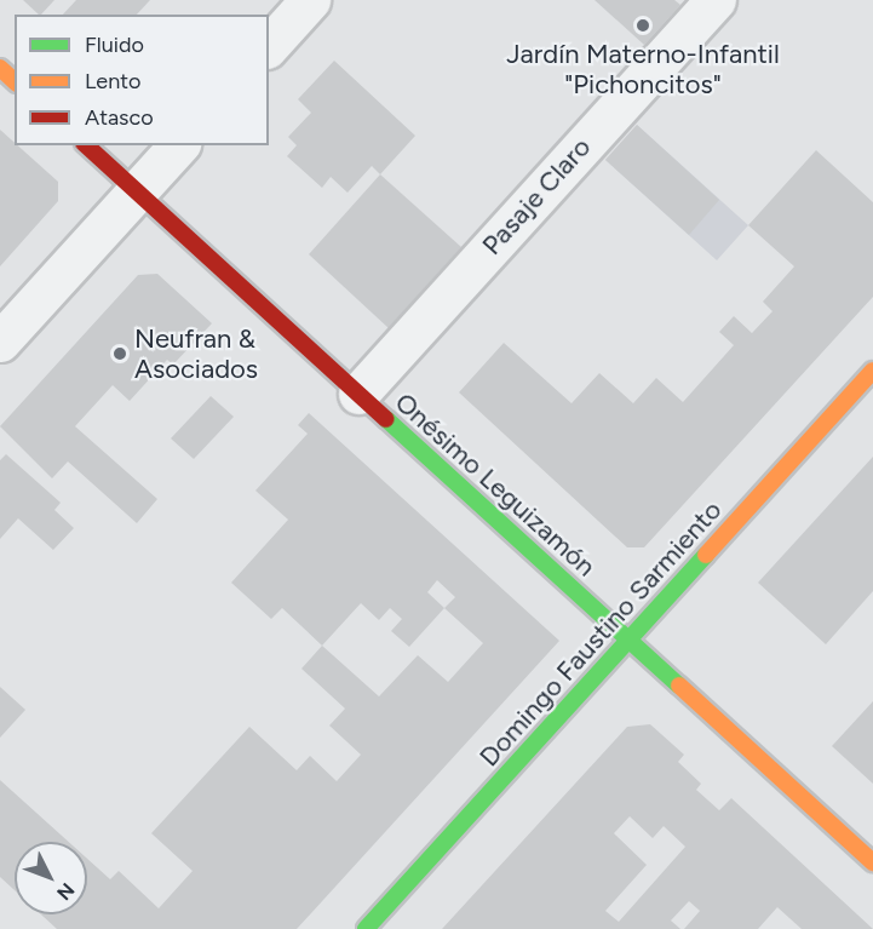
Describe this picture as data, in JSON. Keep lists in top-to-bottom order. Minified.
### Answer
{"streets":{"street":["Pasaje Claro","Onésimo Leguizamón","Domingo Faustino Sarmiento"]},"crossings":[["Pasaje Claro","Onésimo Leguizamón"],["Onésimo Leguizamón","Domingo Faustino Sarmiento"]],"places":["Jardín Materno-Infantil \"Pichoncitos\"","Neufran & Asociados"],"legend":["Fluido","Lento","Atasco"],"north":"bottom right"}
